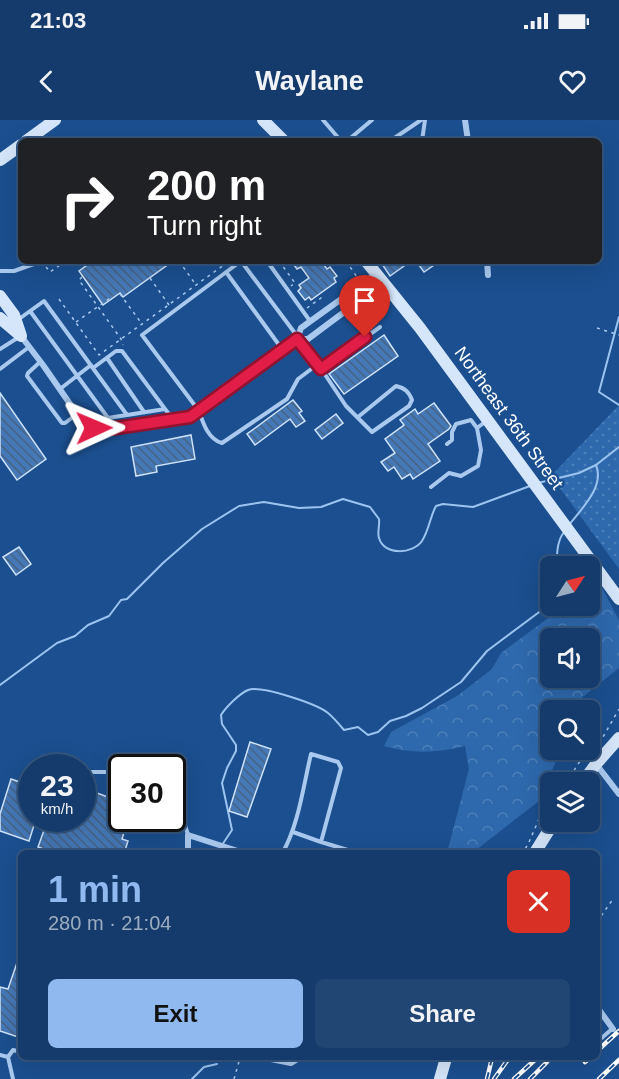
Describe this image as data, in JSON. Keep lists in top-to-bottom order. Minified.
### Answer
{"streets":{"main road":["Northeast 36th Street"]},"north":"top right","page":{"status":"21:03","header":"Waylane","turn":["200 m","Turn right"],"speed":"23 km/h","limit":"30","heading":["1 min","280 m · 21:04"],"buttons":["Exit","Share"]}}
